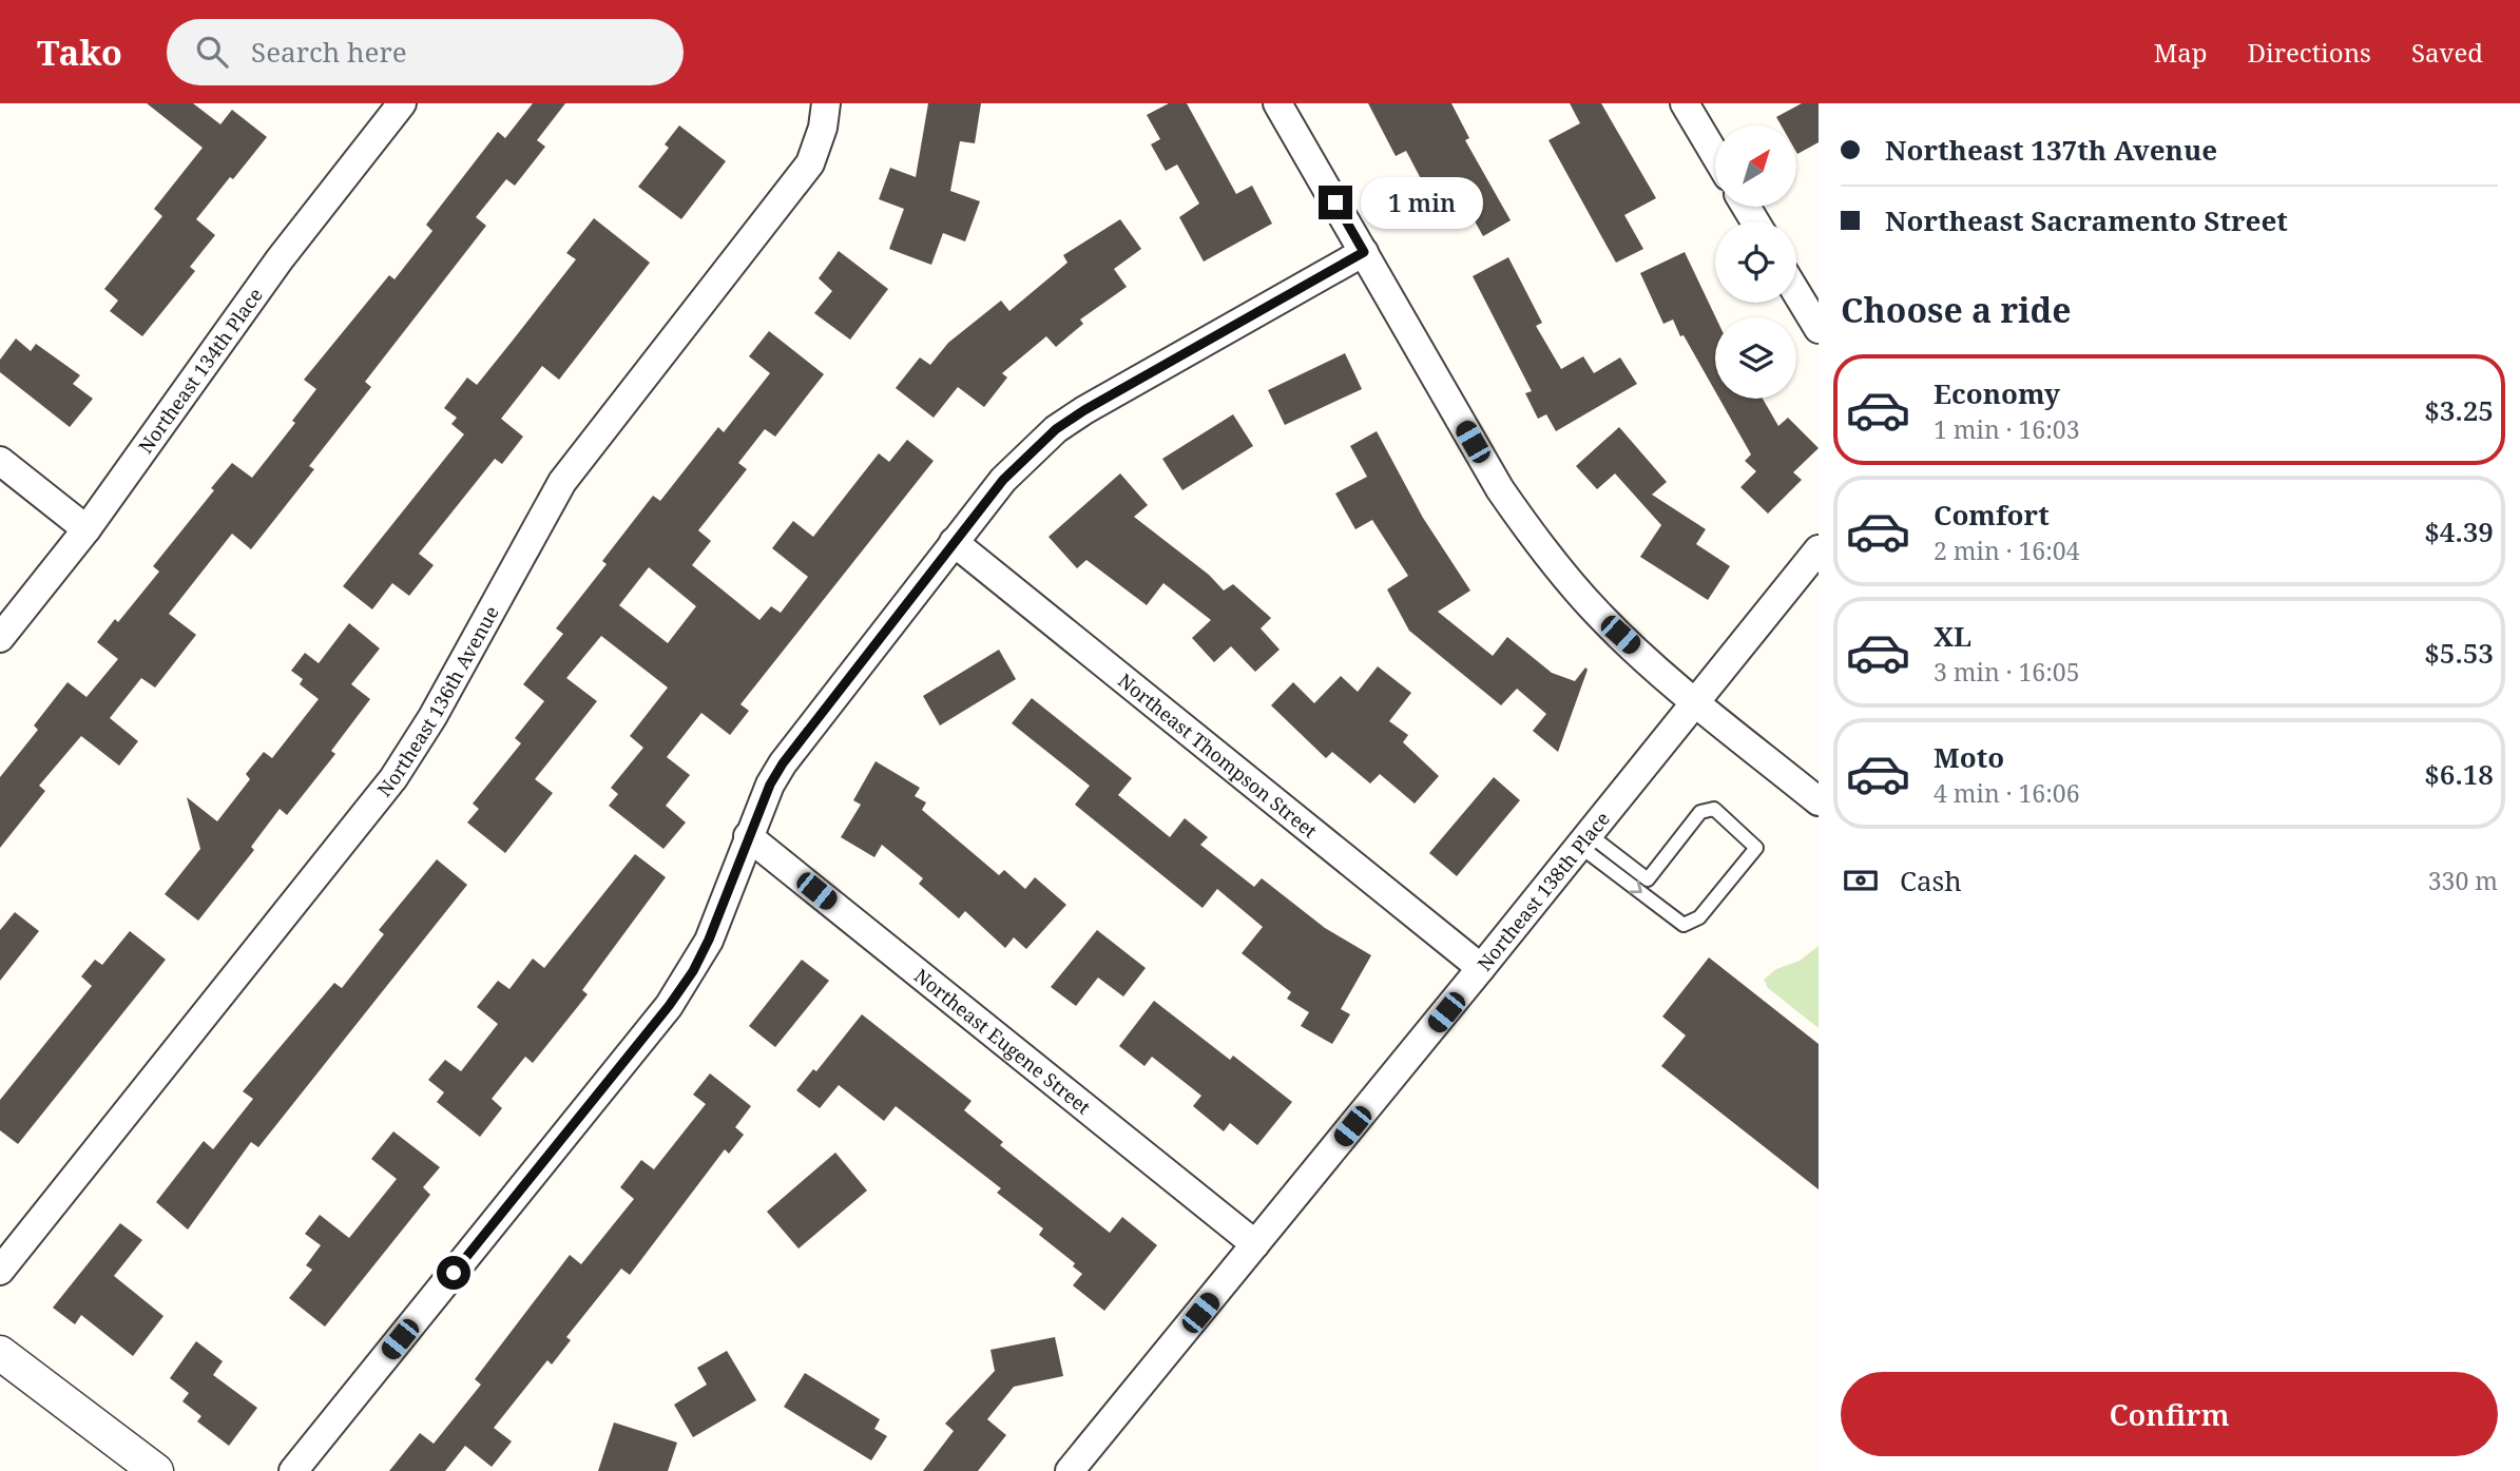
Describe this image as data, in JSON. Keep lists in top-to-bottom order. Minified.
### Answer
{"streets":{"street":["Northeast 134th Place","Northeast 136th Avenue","Northeast Thompson Street","Northeast 138th Place","Northeast Eugene Street"]},"crossings":[["Northeast Thompson Street","Northeast 138th Place"],["Northeast 138th Place","Northeast Eugene Street"]],"north":"top right","page":{"header":"Tako","search":"Search here","nav":["Map","Directions","Saved"],"banner":["Northeast 137th Avenue","Northeast Sacramento Street"],"bubble":"1 min","heading":"Choose a ride","list":[{"name":"Economy","note":"1 min · 16:03","value":"$3.25"},{"name":"Comfort","note":"2 min · 16:04","value":"$4.39"},{"name":"XL","note":"3 min · 16:05","value":"$5.53"},{"name":"Moto","note":"4 min · 16:06","value":"$6.18"}],"pay":["Cash","330 m"],"buttons":"Confirm"}}
